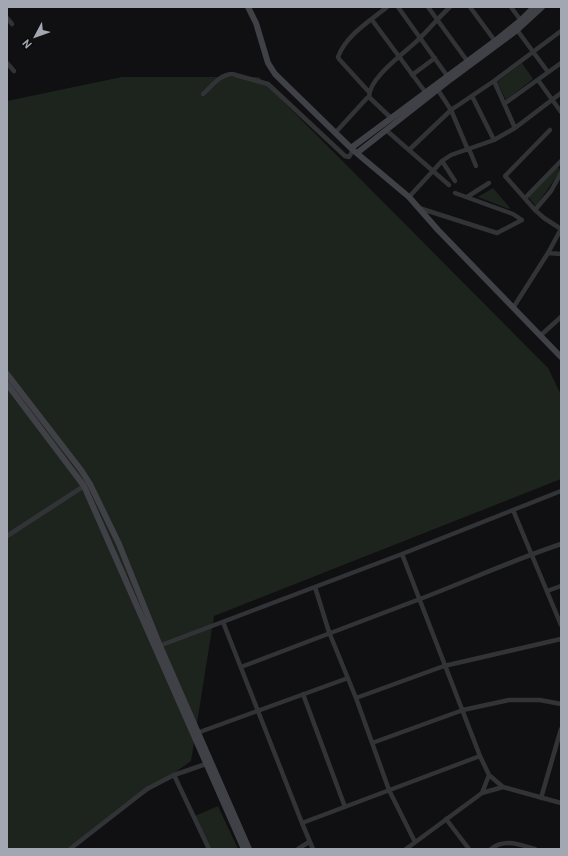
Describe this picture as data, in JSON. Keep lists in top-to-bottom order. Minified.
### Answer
{"north":"bottom left"}
